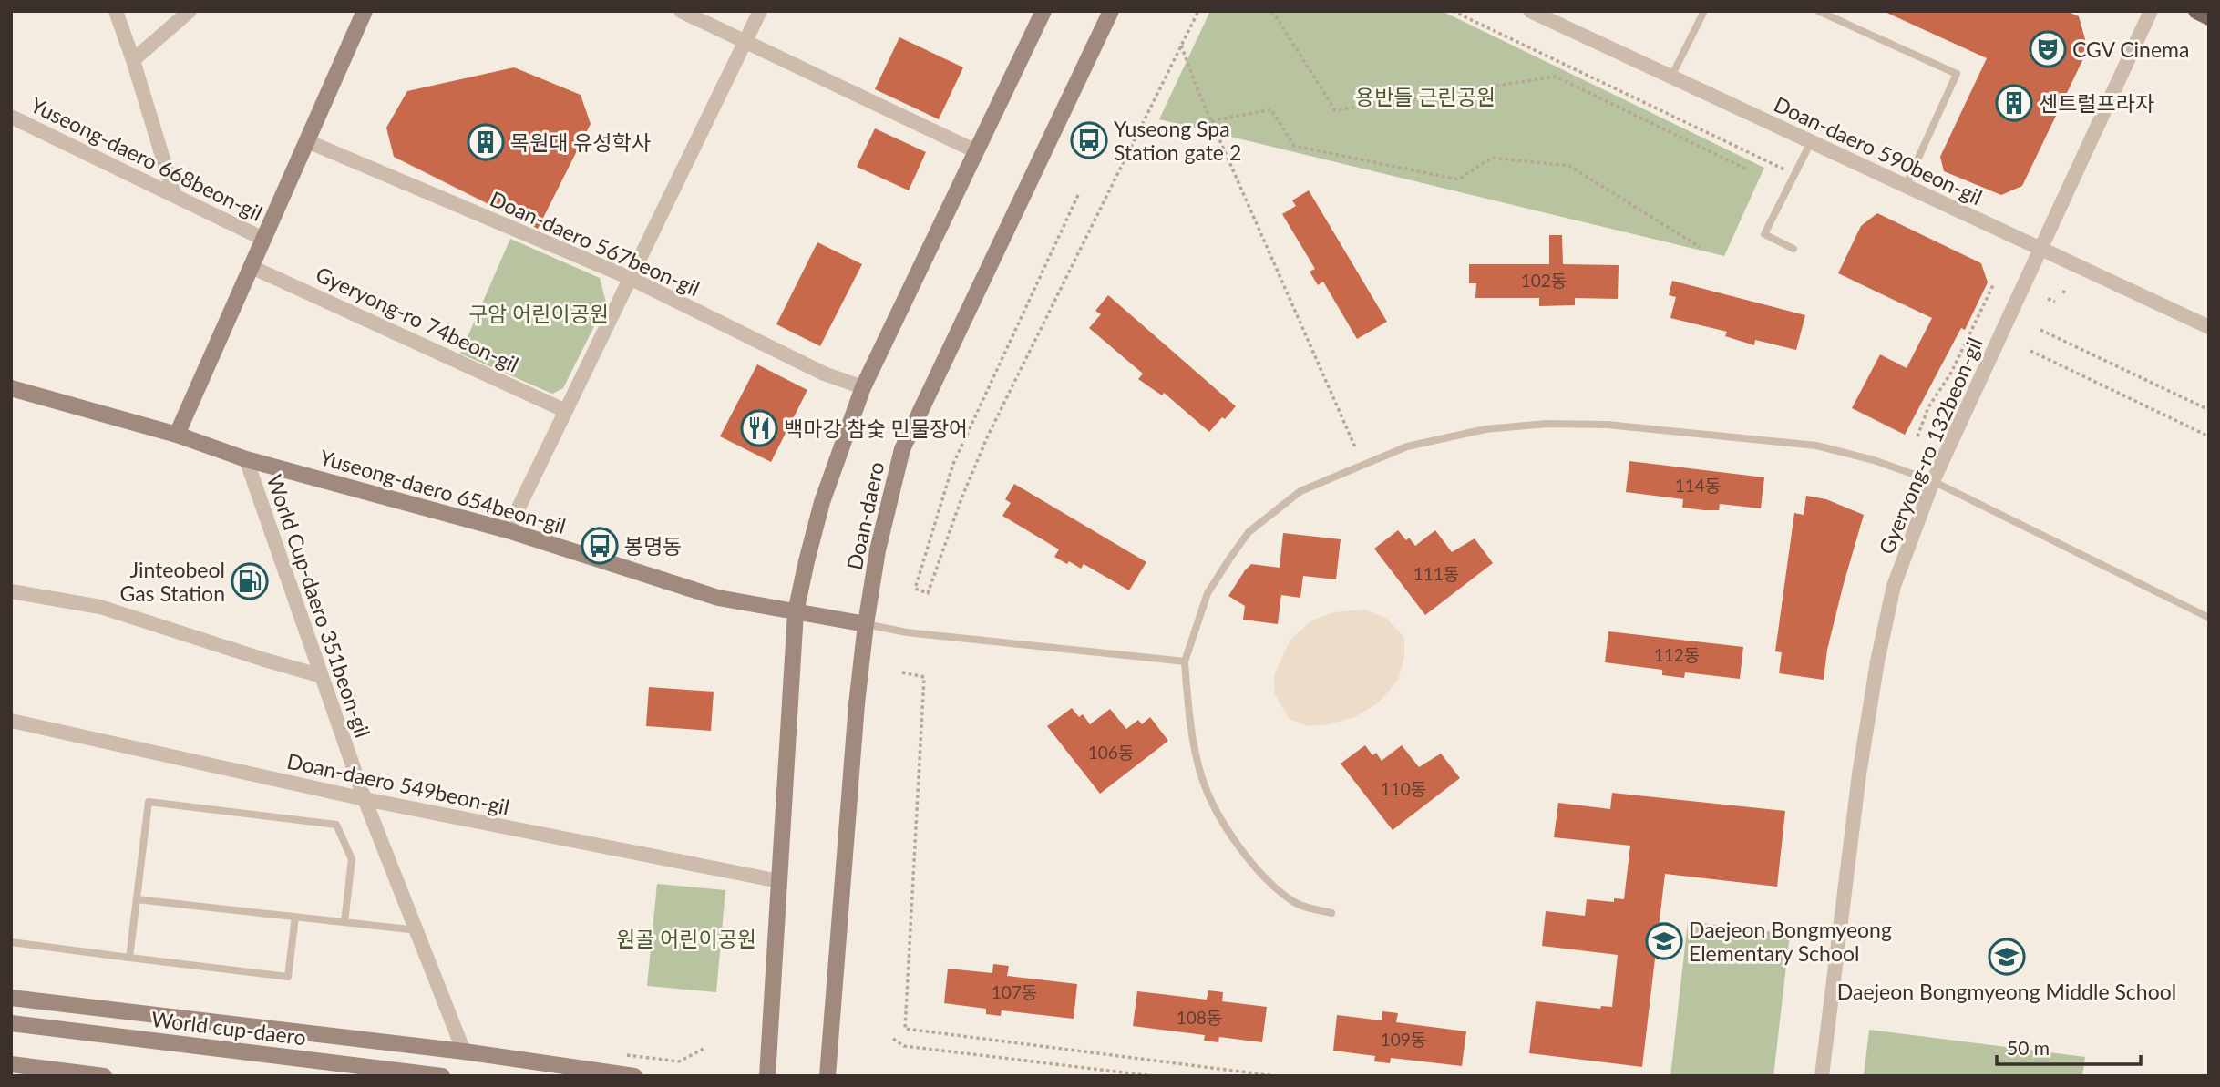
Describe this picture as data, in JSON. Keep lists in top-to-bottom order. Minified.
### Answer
{"streets":{"street":["Doan-daero 590beon-gil","Yuseong-daero 668beon-gil","Doan-daero 567beon-gil","Gyeryong-ro 74beon-gil","Gyeryong-ro 132beon-gil","Yuseong-daero 654beon-gil","Doan-daero","World Cup-daero 351beon-gil","Doan-daero 549beon-gil","World cup-daero"]},"crossings":[["Doan-daero 590beon-gil","Gyeryong-ro 132beon-gil"],["Doan-daero 567beon-gil","Doan-daero"],["Yuseong-daero 654beon-gil","Doan-daero"],["Yuseong-daero 654beon-gil","World Cup-daero 351beon-gil"],["Doan-daero","Doan-daero 549beon-gil"],["World Cup-daero 351beon-gil","Doan-daero 549beon-gil"]],"parks":["용반들 근린공원","구암 어린이공원","원골 어린이공원"],"places":{"theatre":["CGV Cinema"],"building":["센트럴프라자","목원대 유성학사"],"bus stop":["Yuseong Spa Station gate 2","봉명동"],"restaurant":["백마강 참숯 민물장어"],"fuel station":["Jinteobeol Gas Station"],"school or university":["Daejeon Bongmyeong Elementary School","Daejeon Bongmyeong Middle School"]},"house_numbers":["102동","114동","111동","112동","106동","110동","107동","108동","109동"],"scale_bar":"50 m"}
